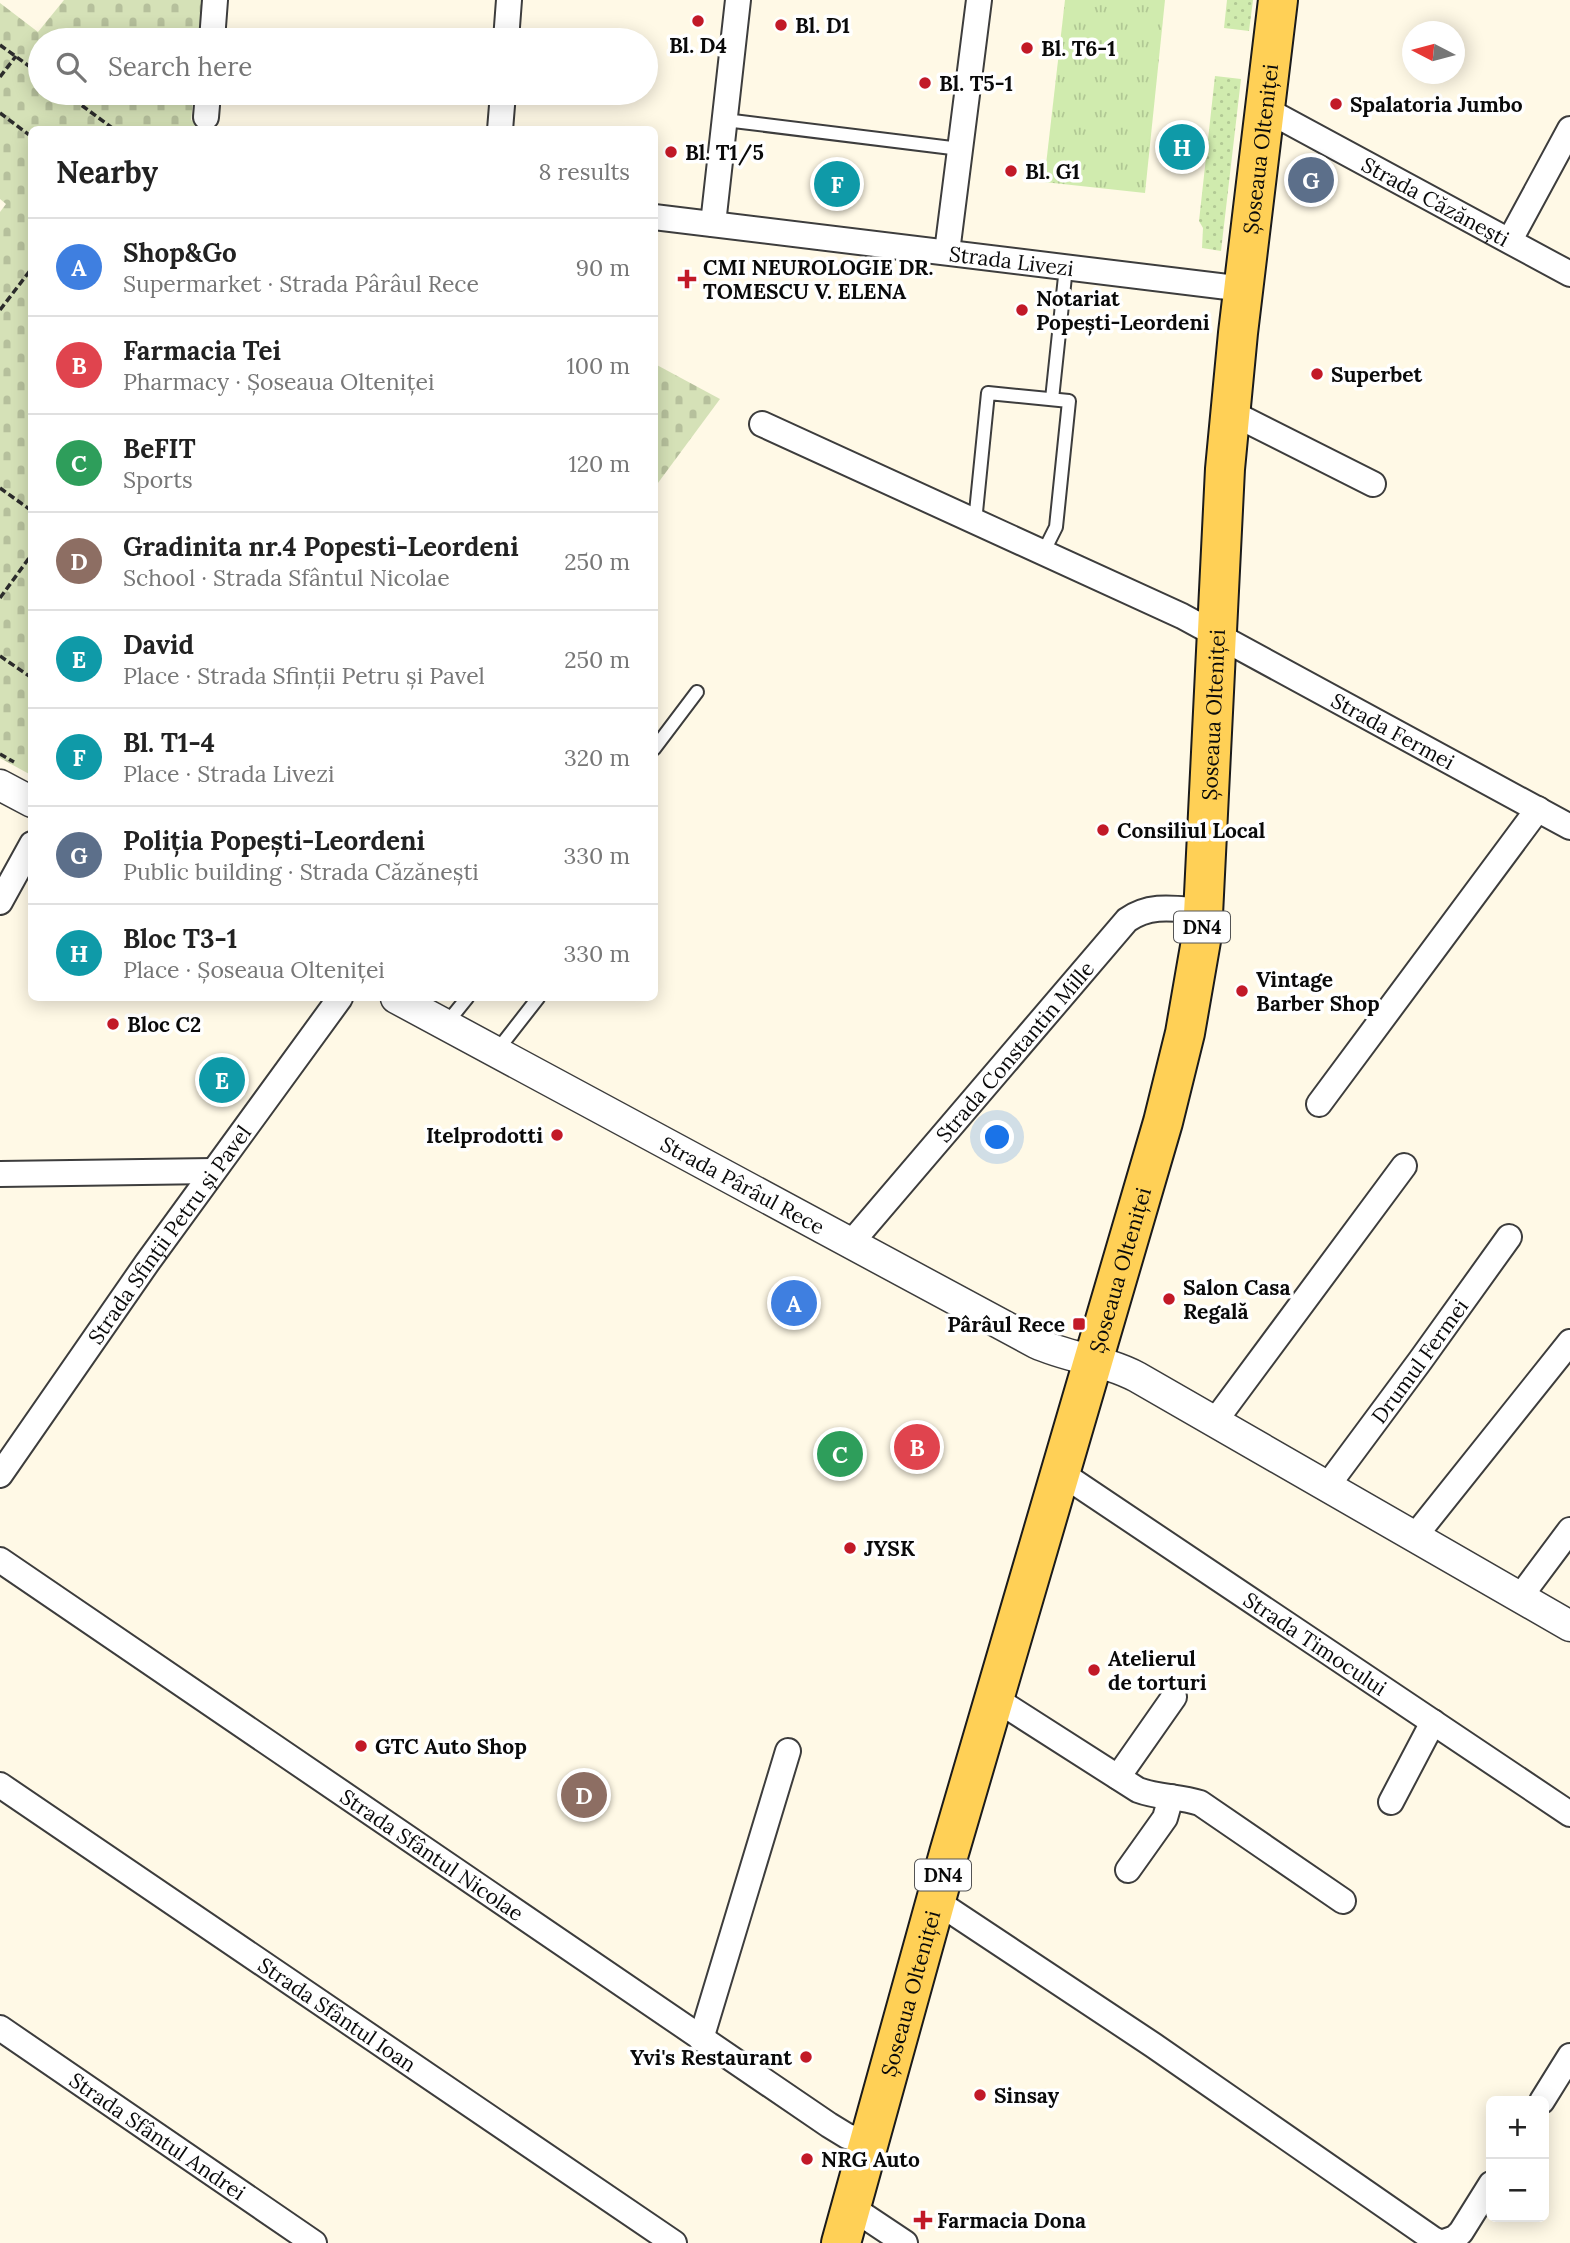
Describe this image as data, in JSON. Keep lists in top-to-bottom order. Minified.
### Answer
{"streets":{"main road":["Șoseaua Olteniței","DN4"],"street":["Strada Căzănești","Strada Livezi","Strada Fermei","Strada Constantin Mille","Strada Pârâul Rece","Strada Sfinții Petru și Pavel","Drumul Fermei","Strada Timocului","Strada Sfântul Nicolae","Strada Sfântul Ioan","Strada Sfântul Andrei"]},"crossings":[["Șoseaua Olteniței","Strada Căzănești"],["Șoseaua Olteniței","Strada Livezi"],["Șoseaua Olteniței","Strada Fermei"],["Șoseaua Olteniței","Strada Constantin Mille"],["Șoseaua Olteniței","Strada Pârâul Rece"],["Șoseaua Olteniței","Strada Timocului"],["Șoseaua Olteniței","Strada Sfântul Nicolae"],["Strada Constantin Mille","Strada Pârâul Rece"]],"places":{"other":["Bl. D4","Bl. D1","Bl. T6-1","Bl. T5-1","Spalatoria Jumbo","Bl. T1/5","Bl. G1","Notariat Popești-Leordeni","Superbet","Consiliul Local","Vintage Barber Shop","Bloc C2","Itelprodotti","Salon Casa Regală","JYSK","Atelierul de torturi","GTC Auto Shop","Yvi's Restaurant","Sinsay","NRG Auto"],"health":["CMI NEUROLOGIE DR. TOMESCU V. ELENA","Farmacia Dona"],"transit":["Pârâul Rece"]},"north":"left","page":{"search":"Search here","pins":["H","G","F","E","A","B","C","D"],"heading":["Nearby","8 results"],"list":[{"mark":"A","name":"Shop&Go","note":"Supermarket · Strada Pârâul Rece","value":"90 m"},{"mark":"B","name":"Farmacia Tei","note":"Pharmacy · Șoseaua Olteniței","value":"100 m"},{"mark":"C","name":"BeFIT","note":"Sports","value":"120 m"},{"mark":"D","name":"Gradinita nr.4 Popesti-Leordeni","note":"School · Strada Sfântul Nicolae","value":"250 m"},{"mark":"E","name":"David","note":"Place · Strada Sfinții Petru și Pavel","value":"250 m"},{"mark":"F","name":"Bl. T1-4","note":"Place · Strada Livezi","value":"320 m"},{"mark":"G","name":"Poliția Popești-Leordeni","note":"Public building · Strada Căzănești","value":"330 m"},{"mark":"H","name":"Bloc T3-1","note":"Place · Șoseaua Olteniței","value":"330 m"}],"map_buttons":["+","−"]}}
